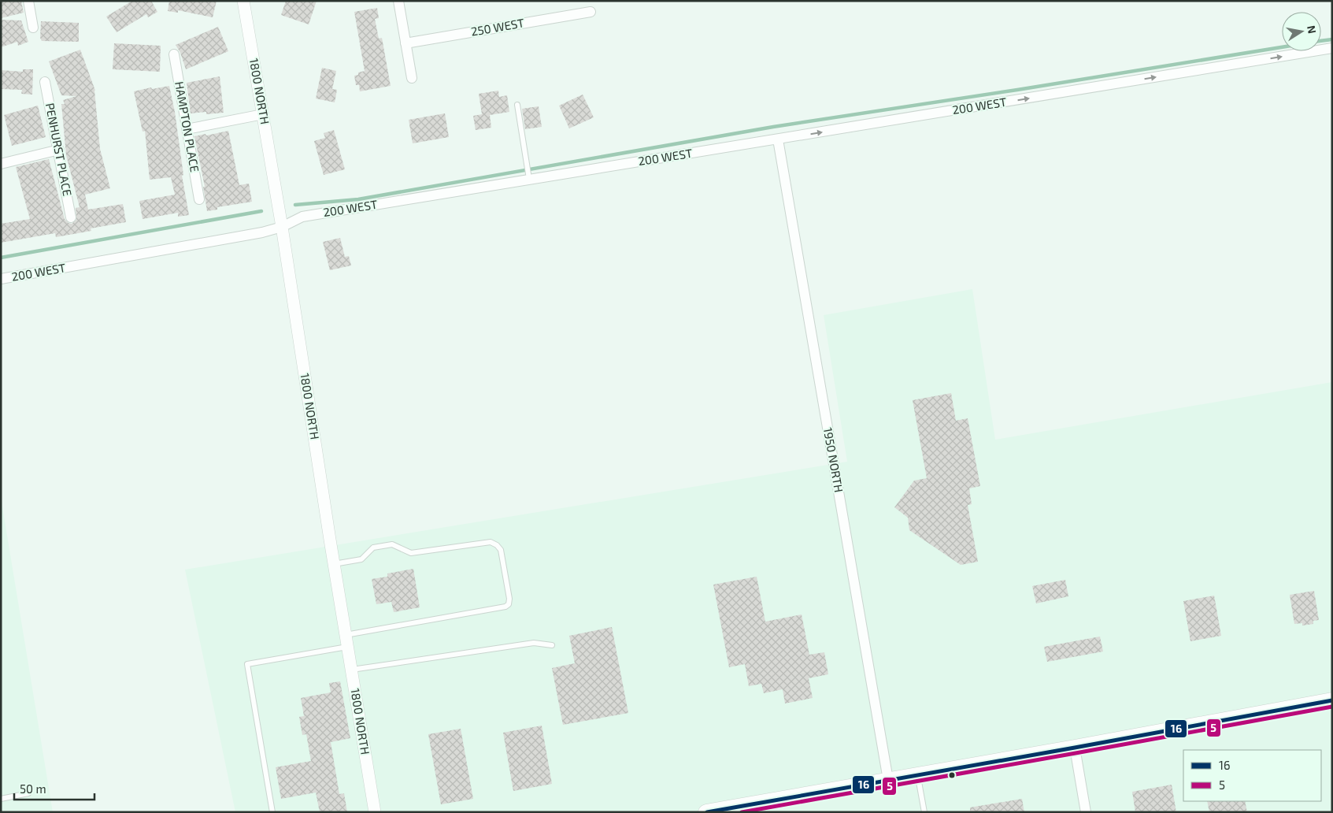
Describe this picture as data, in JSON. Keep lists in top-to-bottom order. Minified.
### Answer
{"streets":{"street":["250 WEST","1800 NORTH","200 WEST","HAMPTON PLACE","PENHURST PLACE","1950 NORTH"]},"crossings":[["1800 NORTH","200 WEST"],["200 WEST","1950 NORTH"]],"one_way":["200 WEST"],"lines":["transit line 16","transit line 5"],"legend":["16","5"],"scale_bar":"50 m","north":"right"}
